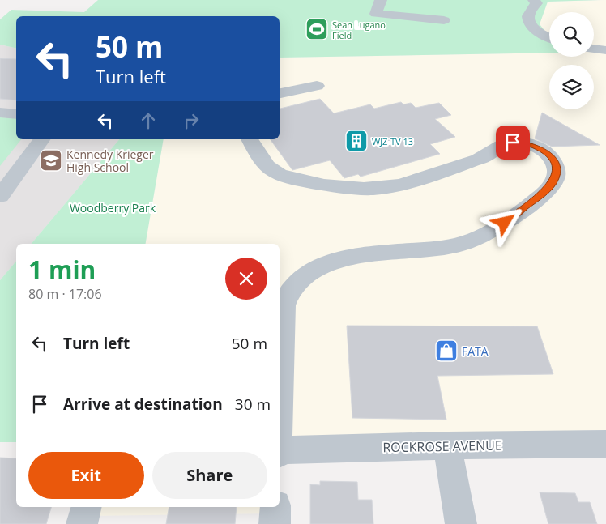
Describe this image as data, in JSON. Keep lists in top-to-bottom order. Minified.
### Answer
{"streets":{"street":["ROCKROSE AVENUE"]},"parks":["Woodberry Park"],"places":{"sports":["Sean Lugano Field"],"building":["WJZ-TV 13"],"school or university":["Kennedy Krieger High School"],"shop":["FATA"]},"page":{"turn":["50 m","Turn left"],"heading":["1 min","80 m · 17:06"],"list":[{"name":"Turn left","value":"50 m"},{"name":"Arrive at destination","value":"30 m"}],"buttons":["Exit","Share"]}}
